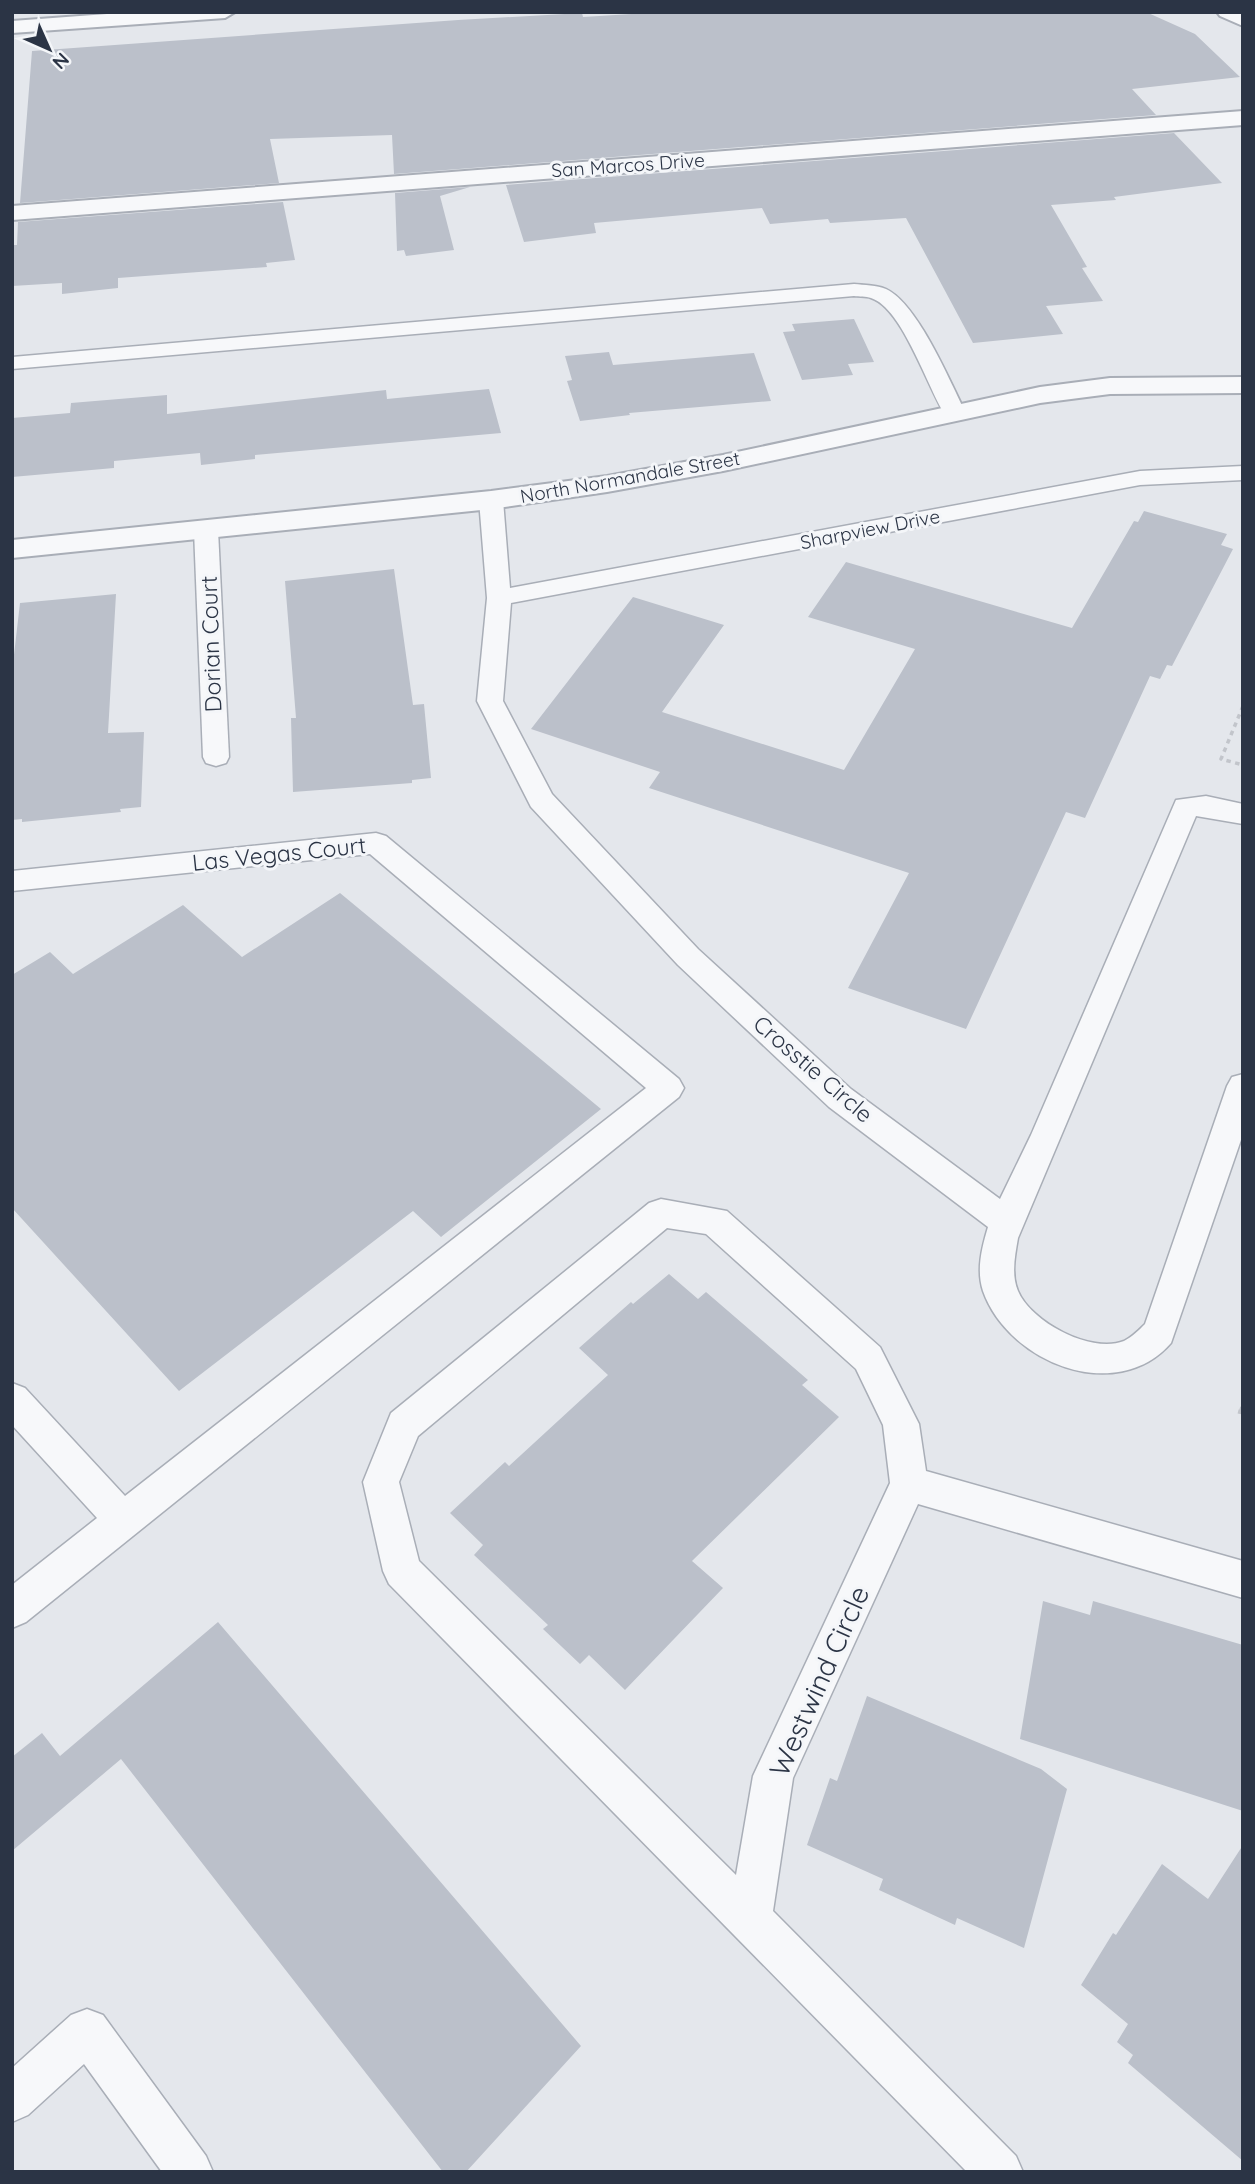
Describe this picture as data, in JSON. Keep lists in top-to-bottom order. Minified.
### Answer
{"streets":{"street":["San Marcos Drive","North Normandale Street"],"lane":["Sharpview Drive","Dorian Court","Las Vegas Court","Crosstie Circle","Westwind Circle"]},"crossings":[["North Normandale Street","Dorian Court"],["North Normandale Street","Crosstie Circle"],["Sharpview Drive","Crosstie Circle"]],"north":"bottom right"}
